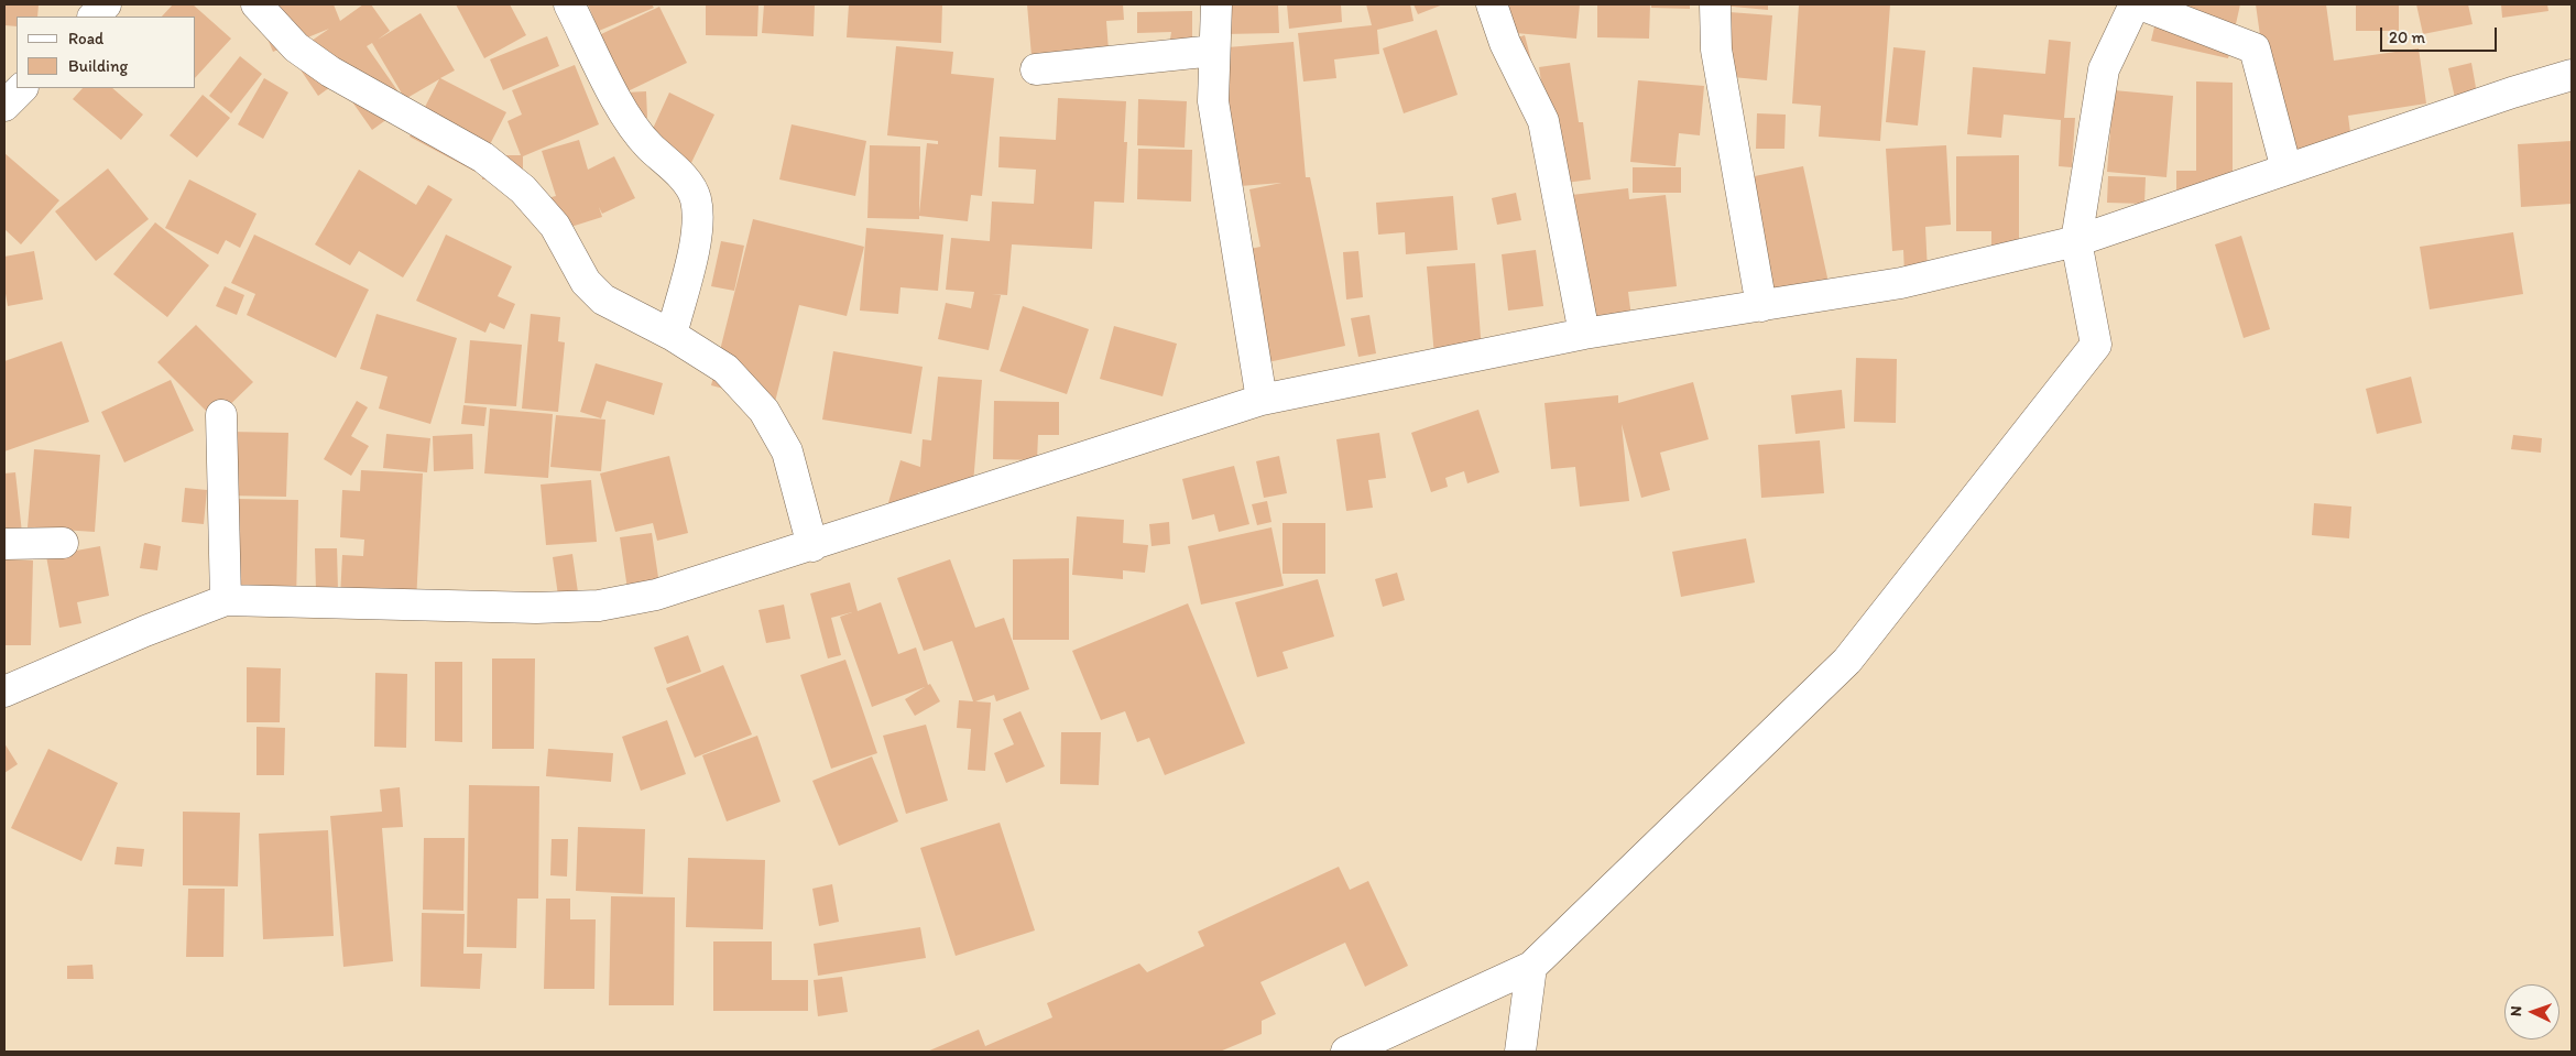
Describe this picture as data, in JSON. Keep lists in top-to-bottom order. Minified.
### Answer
{"legend":["Road","Building"],"scale_bar":"20 m","north":"left"}
